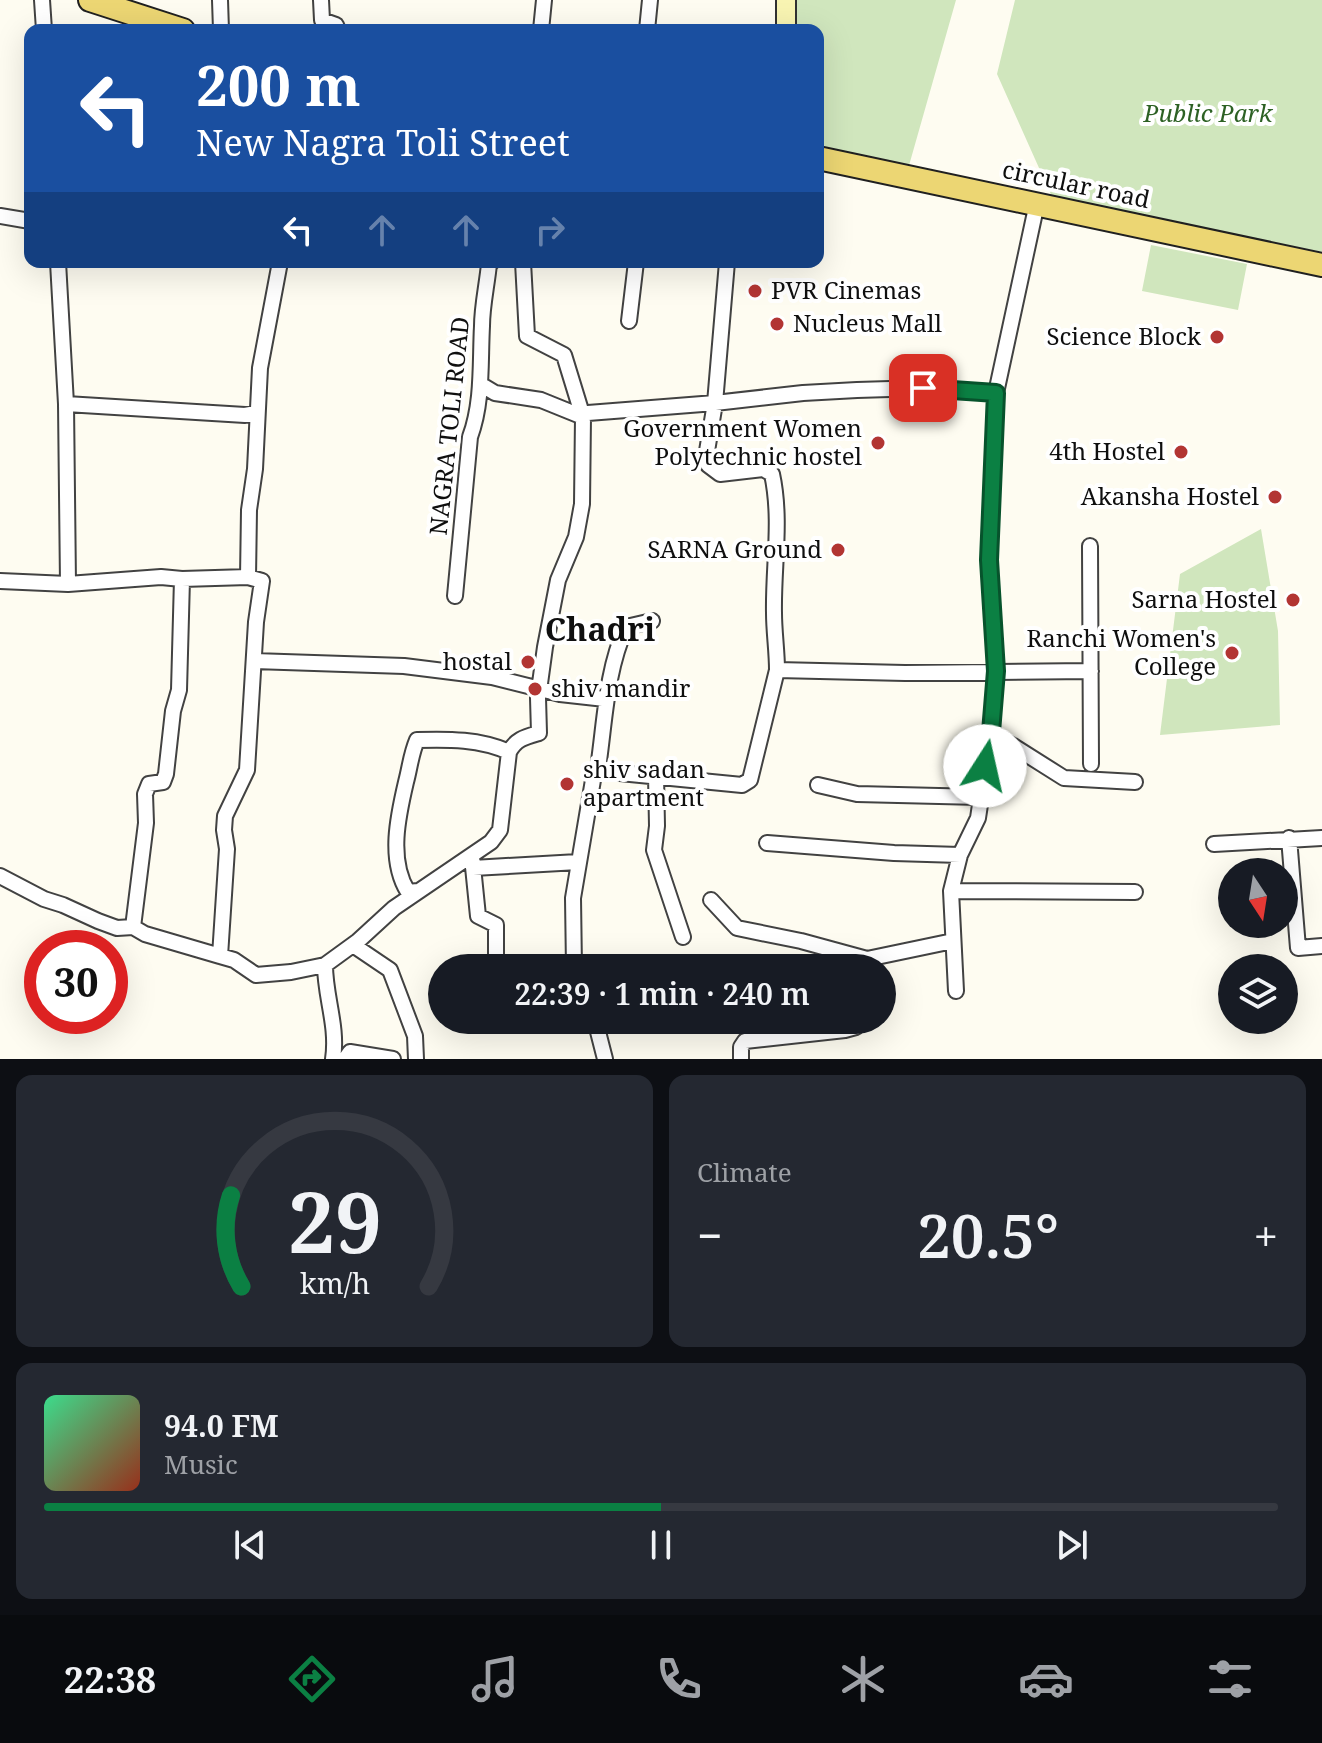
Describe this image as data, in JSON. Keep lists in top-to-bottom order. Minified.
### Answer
{"streets":{"main road":["circular road"],"street":["NAGRA TOLI ROAD"]},"districts":["Chadri"],"parks":["Public Park"],"places":["PVR Cinemas","Nucleus Mall","Science Block","Government Women Polytechnic hostel","4th Hostel","Akansha Hostel","SARNA Ground","Sarna Hostel","Ranchi Women's College","hostal","shiv mandir","shiv sadan apartment"],"north":"bottom","page":{"turn":["200 m","New Nagra Toli Street"],"limit":"30","trip":"22:39 · 1 min · 240 m","tile":"Climate","heat":["−","20.5°","+"],"song":["94.0 FM","Music"],"tabs":"22:38","gauge":["29","km/h"]}}
